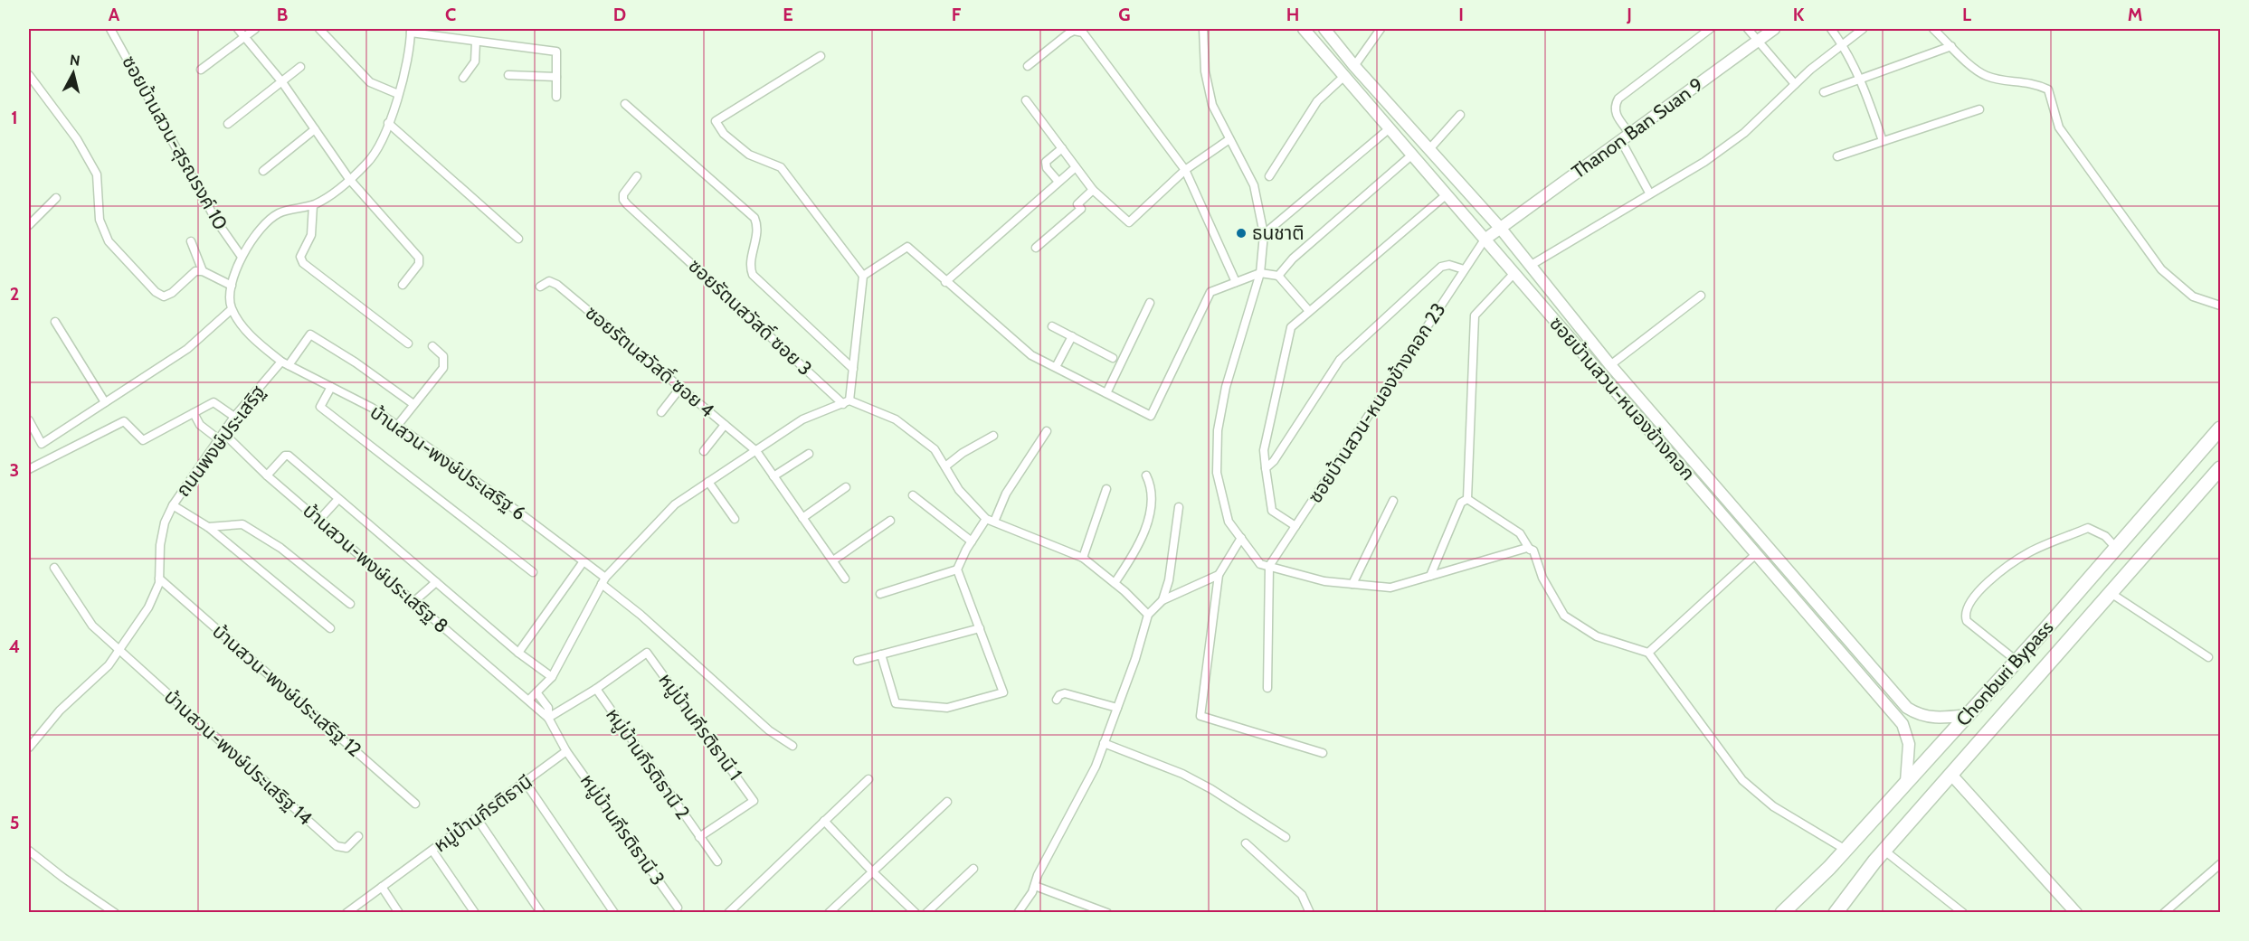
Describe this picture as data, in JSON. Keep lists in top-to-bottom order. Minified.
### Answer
{"streets":{"highway":["Chonburi Bypass"],"main road":["Thanon Ban Suan 9","ซอยบ้านสวน-หนองข้างคอก"],"street":["ซอยบ้านสวน-สุรณรงค์ 10","ซอยรัตนสวัสดิ์ ซอย 3","ซอยรัตนสวัสดิ์ ซอย 4","ซอยบ้านสวน-หนองข้างคอก 23","ถนนพงษ์ประเสริฐ","บ้านสวน-พงษ์ประเสริฐ 6","บ้านสวน-พงษ์ประเสริฐ 8","บ้านสวน-พงษ์ประเสริฐ 12","หมู่บ้านกีรติธานี 1","บ้านสวน-พงษ์ประเสริฐ 14","หมู่บ้านกีรติธานี 2","หมู่บ้านกีรติธานี","หมู่บ้านกีรติธานี 3"]},"crossings":[["Thanon Ban Suan 9","ซอยบ้านสวน-หนองข้างคอก"],["Thanon Ban Suan 9","ซอยบ้านสวน-หนองข้างคอก 23"],["ซอยบ้านสวน-หนองข้างคอก","ซอยบ้านสวน-หนองข้างคอก 23"],["ซอยบ้านสวน-หนองข้างคอก","Chonburi Bypass"],["ถนนพงษ์ประเสริฐ","บ้านสวน-พงษ์ประเสริฐ 6"],["ถนนพงษ์ประเสริฐ","บ้านสวน-พงษ์ประเสริฐ 8"],["ถนนพงษ์ประเสริฐ","บ้านสวน-พงษ์ประเสริฐ 12"],["ถนนพงษ์ประเสริฐ","บ้านสวน-พงษ์ประเสริฐ 14"],["หมู่บ้านกีรติธานี 1","หมู่บ้านกีรติธานี 2"],["หมู่บ้านกีรติธานี","หมู่บ้านกีรติธานี 3"]],"places":["ธนชาติ"],"north":"top","grid":{"columns":["A","B","C","D","E","F","G","H","I","J","K","L","M"],"rows":["1","2","3","4","5"]}}
